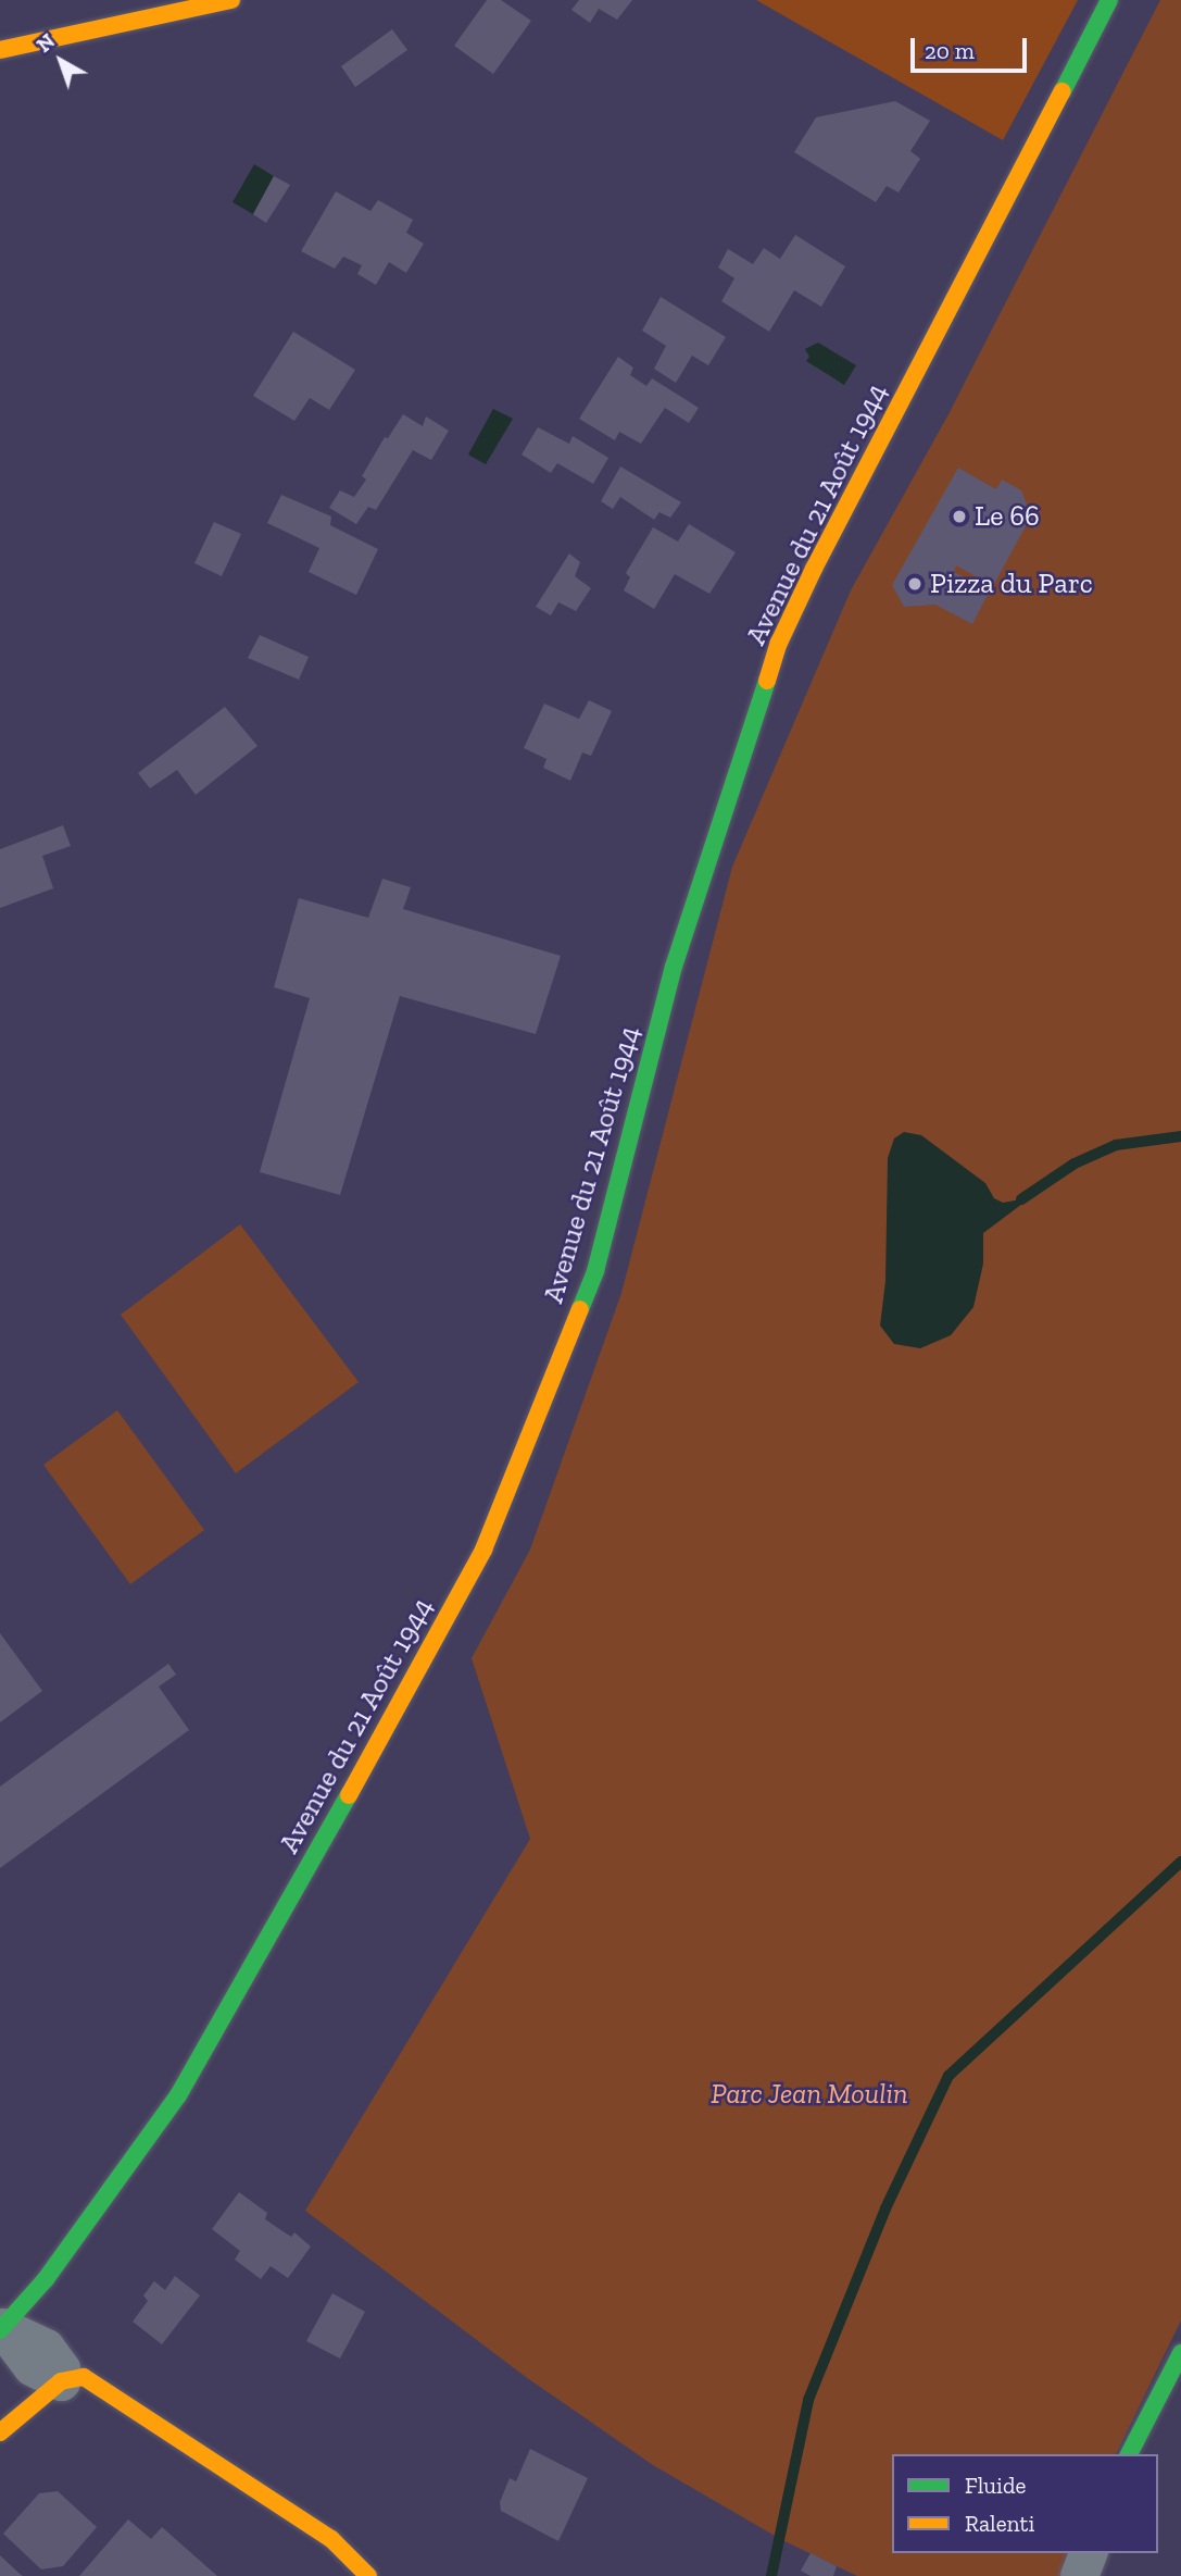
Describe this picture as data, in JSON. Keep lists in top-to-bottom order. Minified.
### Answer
{"streets":{"main road":["Avenue du 21 Août 1944"]},"parks":["Parc Jean Moulin"],"places":["Le 66","Pizza du Parc"],"legend":["Fluide","Ralenti"],"scale_bar":"20 m","north":"top left"}
